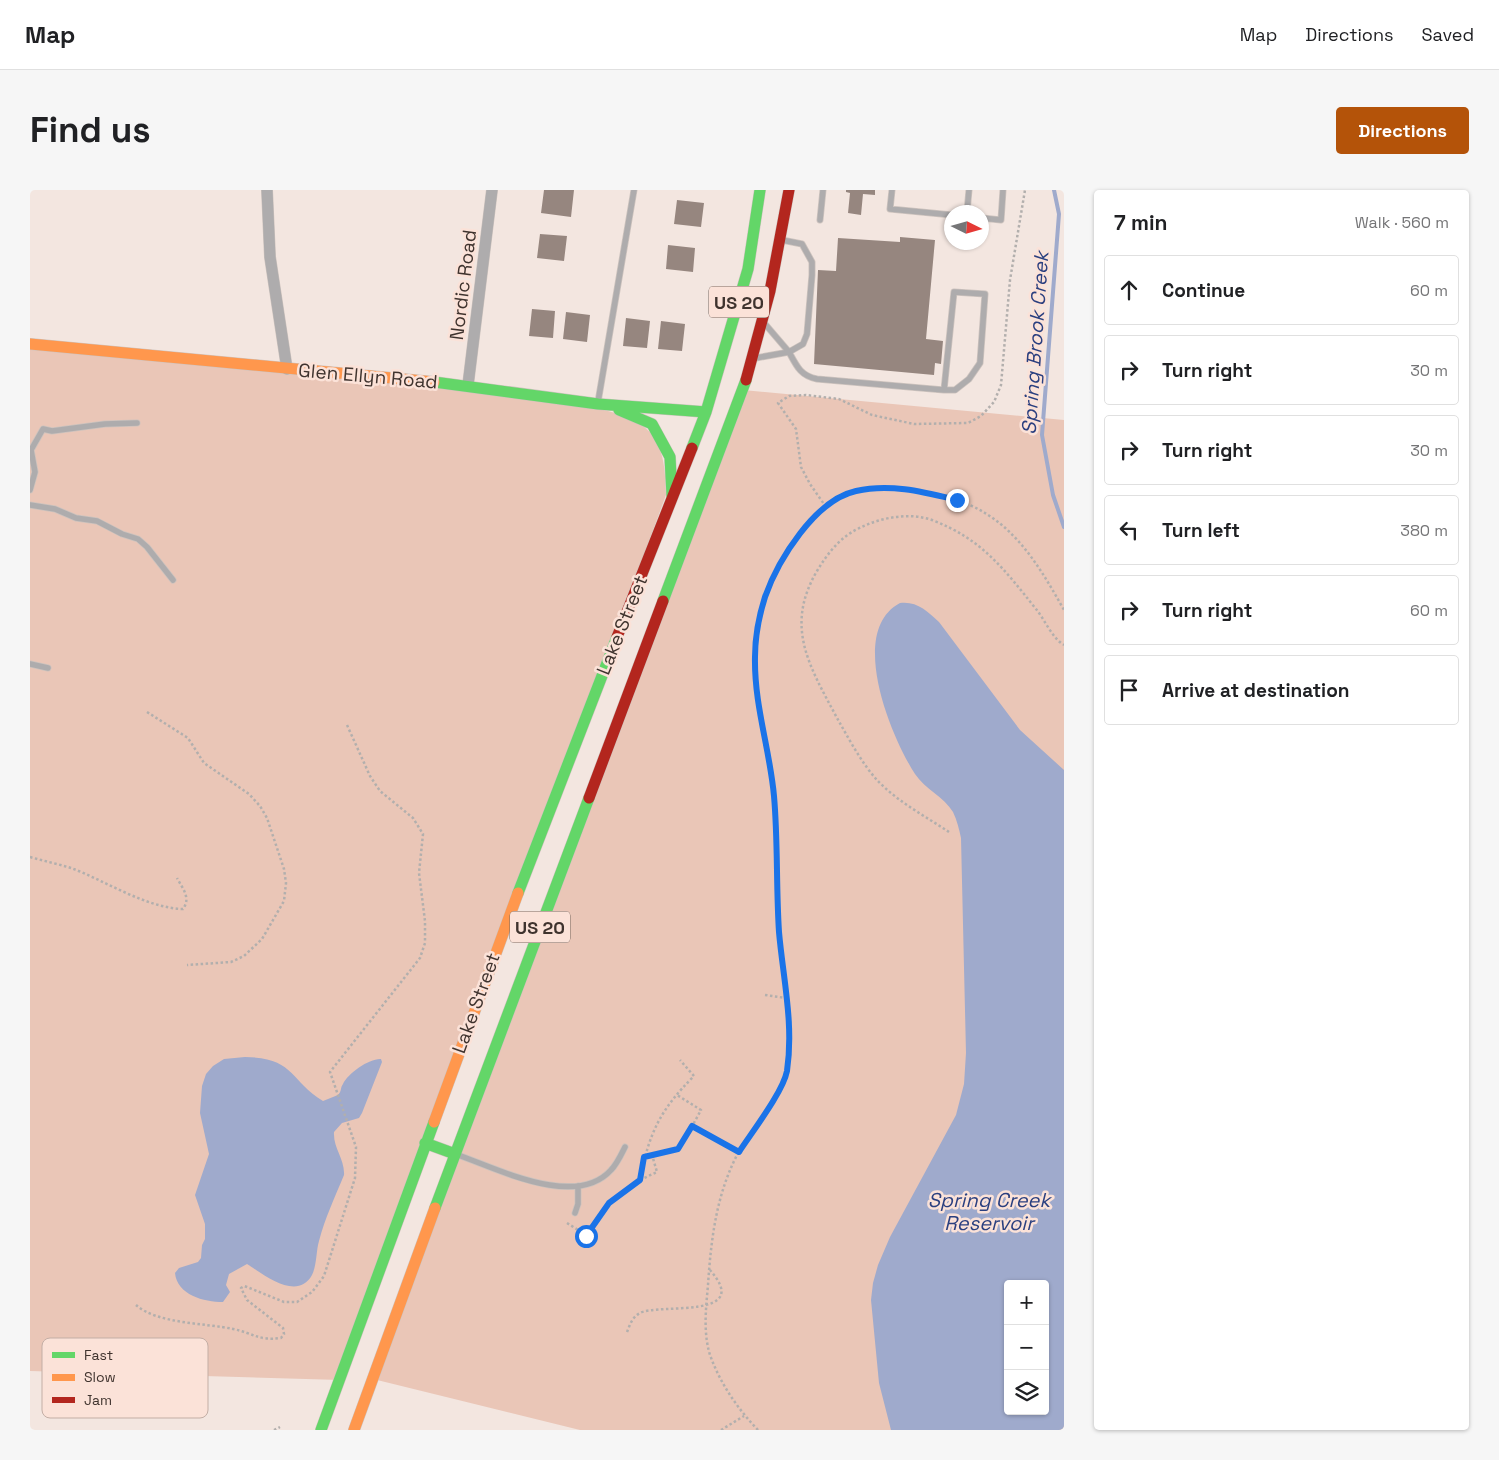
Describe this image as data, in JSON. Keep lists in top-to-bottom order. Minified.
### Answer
{"streets":{"main road":["US 20","Glen Ellyn Road","Lake Street"],"street":["Nordic Road"]},"crossings":[["Nordic Road","Glen Ellyn Road"],["US 20","Glen Ellyn Road"],["US 20","Lake Street"],["Glen Ellyn Road","Lake Street"]],"water":["Spring Brook Creek","Spring Creek Reservoir"],"legend":["Fast","Slow","Jam"],"north":"right","page":{"header":"Map","nav":["Map","Directions","Saved"],"buttons":"Directions","title":"Find us","heading":["7 min","Walk · 560 m"],"list":[["Continue","60 m"],["Turn right","30 m"],["Turn right","30 m"],["Turn left","380 m"],["Turn right","60 m"],"Arrive at destination"],"map_buttons":["+","−"]}}
